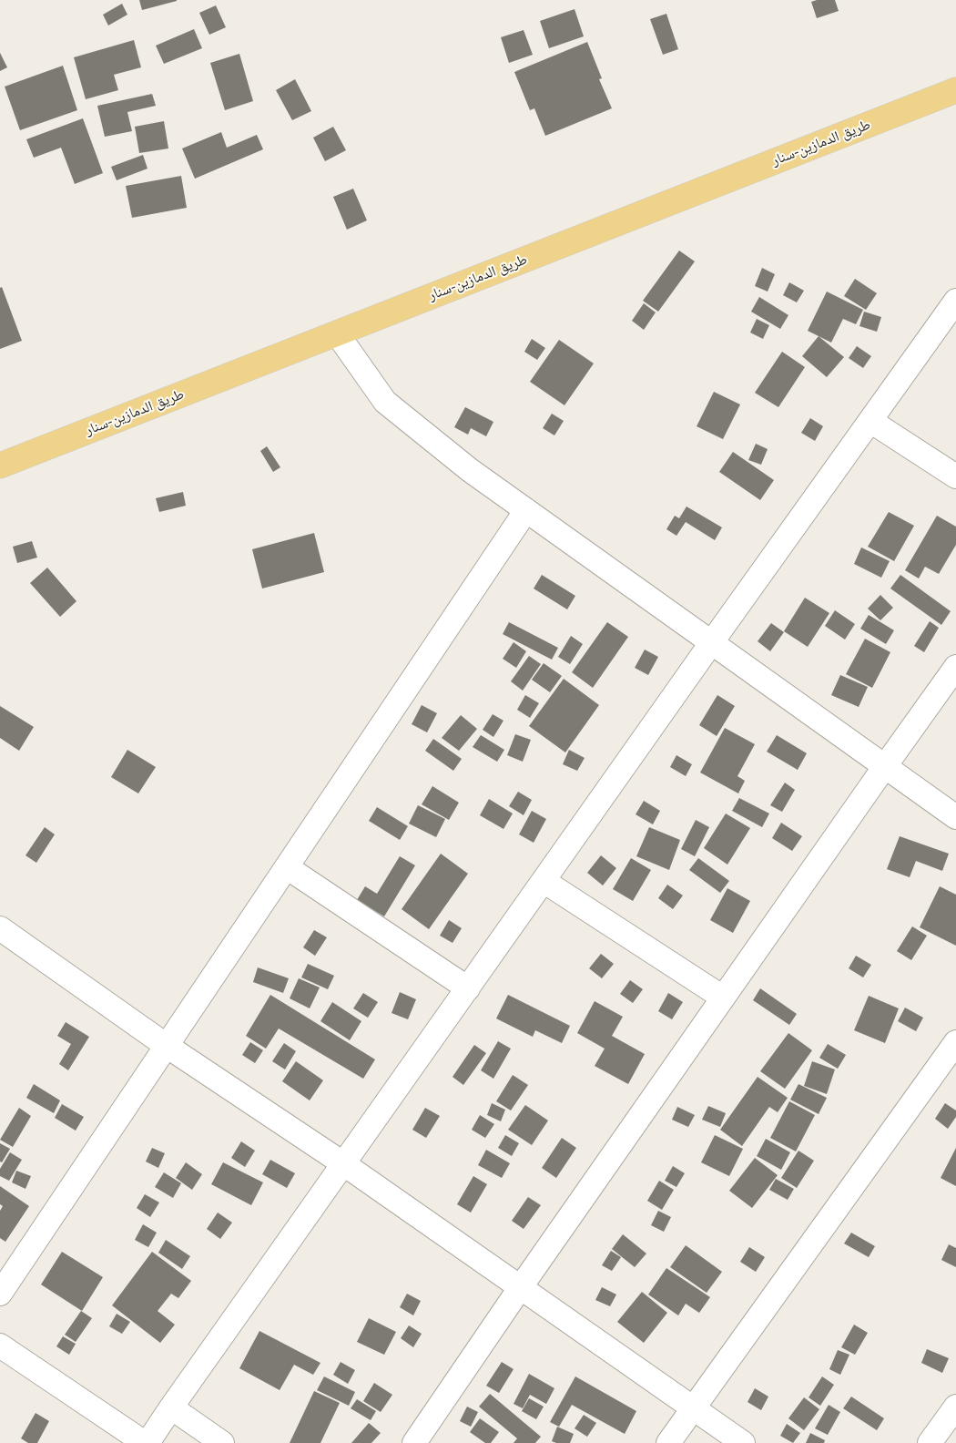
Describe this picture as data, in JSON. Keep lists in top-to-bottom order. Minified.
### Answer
{"streets":{"highway":["طريق الدمازين-سنار"]}}
